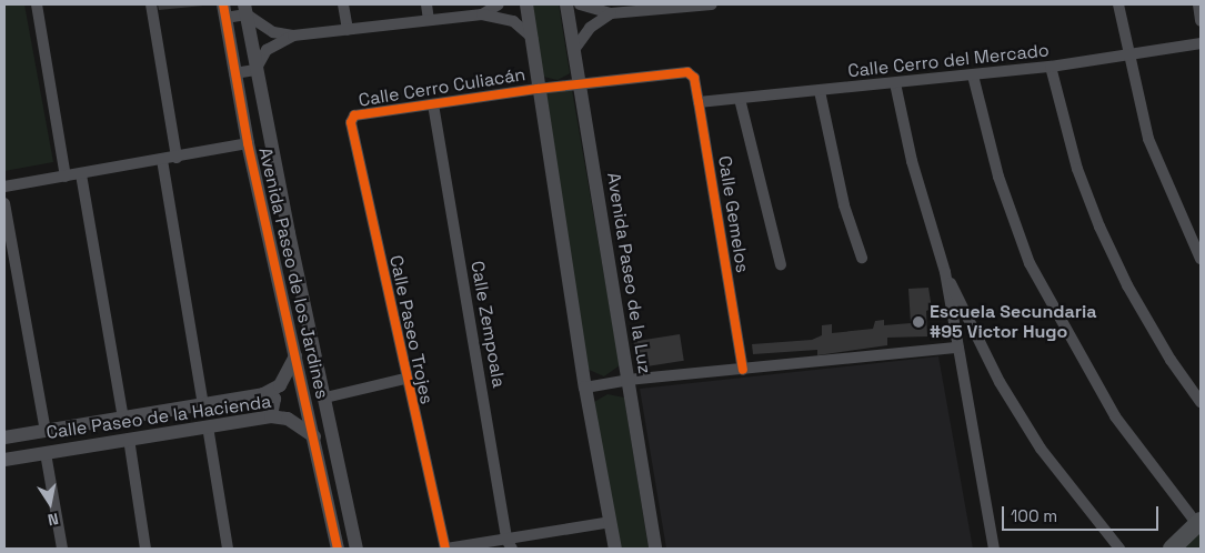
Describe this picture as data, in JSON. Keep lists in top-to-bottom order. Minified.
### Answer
{"streets":{"street":["Calle Cerro del Mercado","Calle Cerro Culiacán","Calle Gemelos","Avenida Paseo de los Jardines","Avenida Paseo de la Luz","Calle Zempoala","Calle Paseo Trojes","Calle Paseo de la Hacienda"]},"crossings":[["Calle Cerro del Mercado","Calle Gemelos"],["Calle Cerro Culiacán","Calle Gemelos"],["Calle Cerro Culiacán","Avenida Paseo de la Luz"],["Calle Cerro Culiacán","Calle Zempoala"],["Calle Cerro Culiacán","Calle Paseo Trojes"],["Calle Gemelos","Avenida Paseo de la Luz"],["Avenida Paseo de los Jardines","Calle Paseo de la Hacienda"]],"places":["Escuela Secundaria #95 Victor Hugo"],"scale_bar":"100 m","north":"bottom"}
